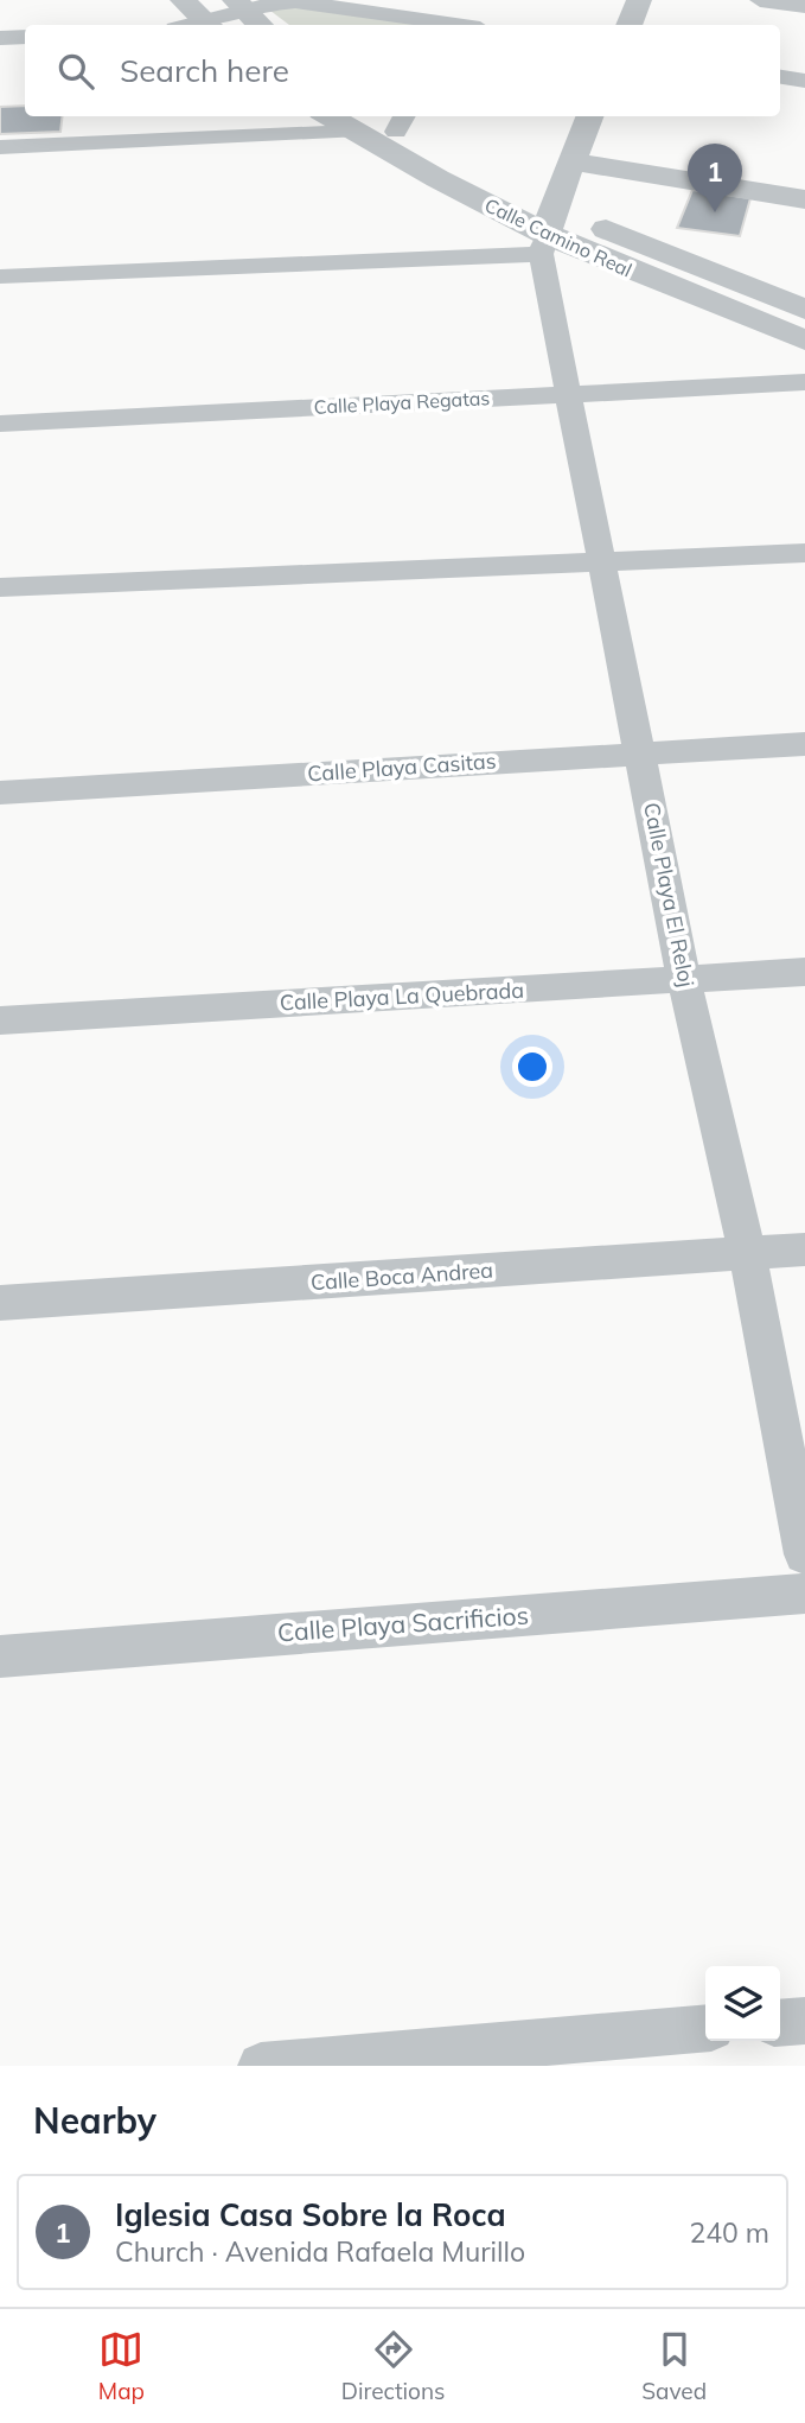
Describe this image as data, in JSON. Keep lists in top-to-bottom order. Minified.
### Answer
{"streets":{"street":["Calle Camino Real","Calle Playa Regatas","Calle Playa Casitas","Calle Playa El Reloj","Calle Playa La Quebrada","Calle Boca Andrea","Calle Playa Sacrificios"]},"crossings":[["Calle Camino Real","Calle Playa El Reloj"],["Calle Playa Regatas","Calle Playa El Reloj"],["Calle Playa Casitas","Calle Playa El Reloj"],["Calle Playa El Reloj","Calle Playa La Quebrada"],["Calle Playa El Reloj","Calle Boca Andrea"]],"page":{"search":"Search here","pins":"1","heading":"Nearby","list":[{"mark":"1","name":"Iglesia Casa Sobre la Roca","note":"Church · Avenida Rafaela Murillo","value":"240 m"}],"nav":["Map","Directions","Saved"]}}
